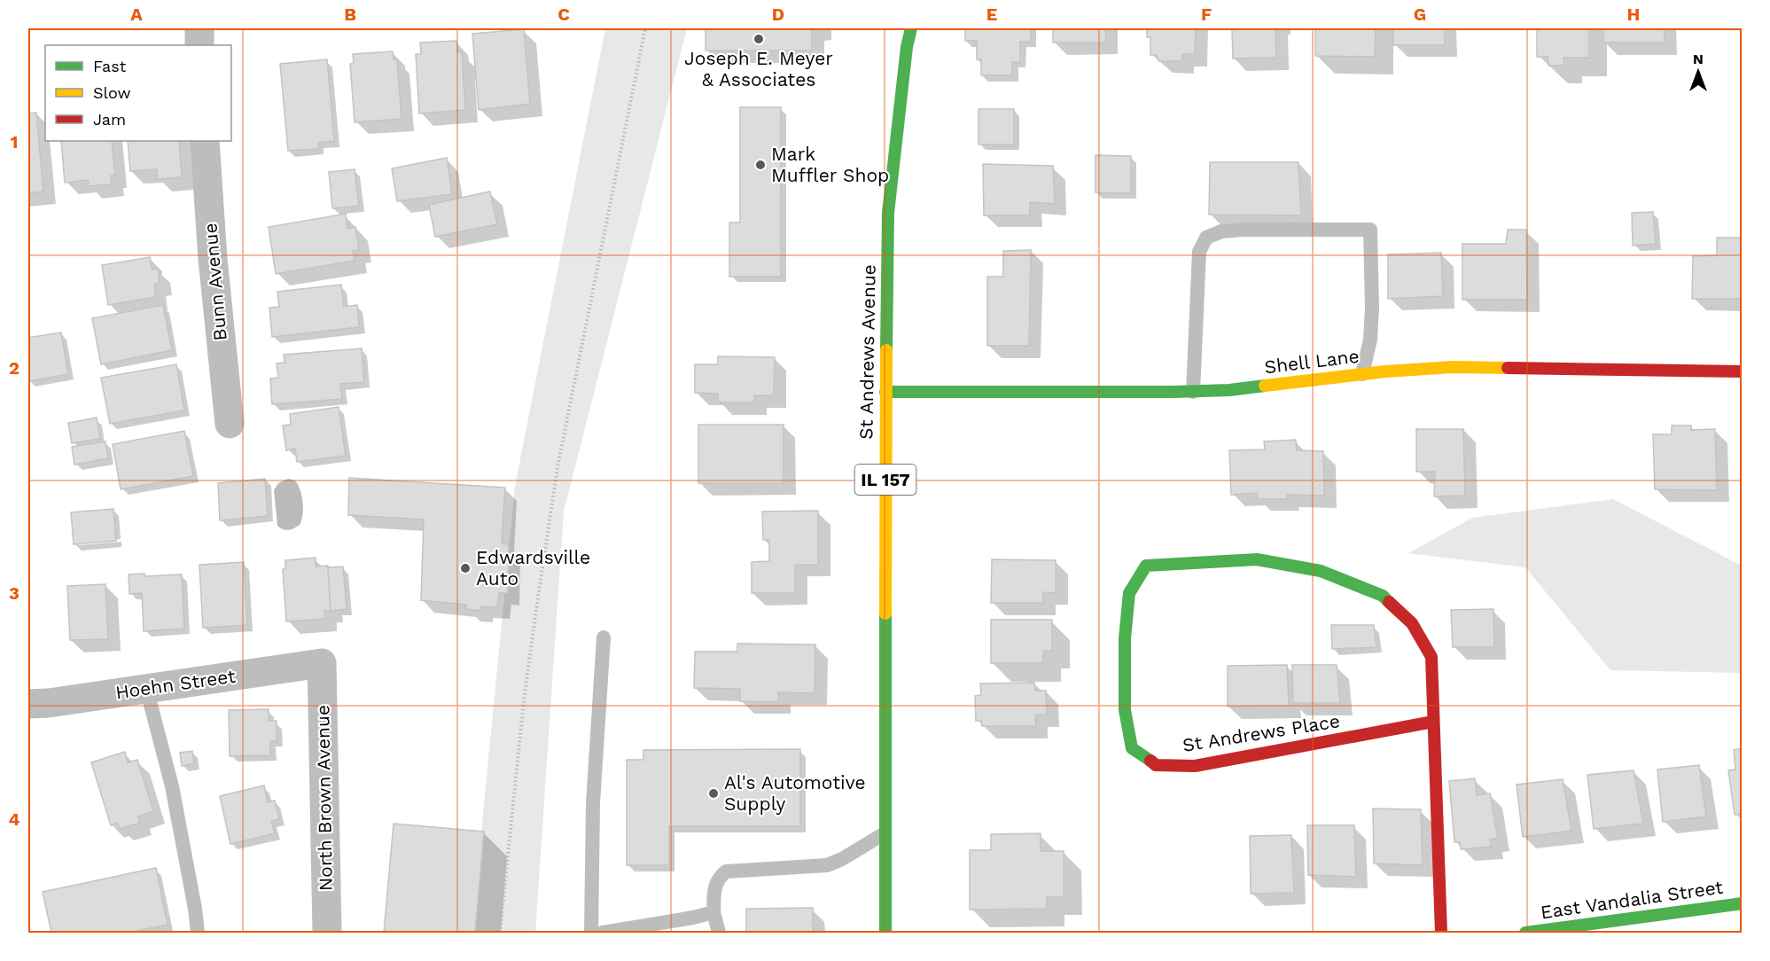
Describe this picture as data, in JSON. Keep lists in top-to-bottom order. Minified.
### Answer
{"streets":{"street":["Bunn Avenue","St Andrews Avenue","Shell Lane","IL 157","Hoehn Street","St Andrews Place","North Brown Avenue","East Vandalia Street"]},"crossings":[["St Andrews Avenue","Shell Lane"],["Hoehn Street","North Brown Avenue"]],"places":["Joseph E. Meyer & Associates","Mark Muffler Shop","Edwardsville Auto","Al's Automotive Supply"],"legend":["Fast","Slow","Jam"],"north":"top","grid":{"columns":["A","B","C","D","E","F","G","H"],"rows":["1","2","3","4"]}}
